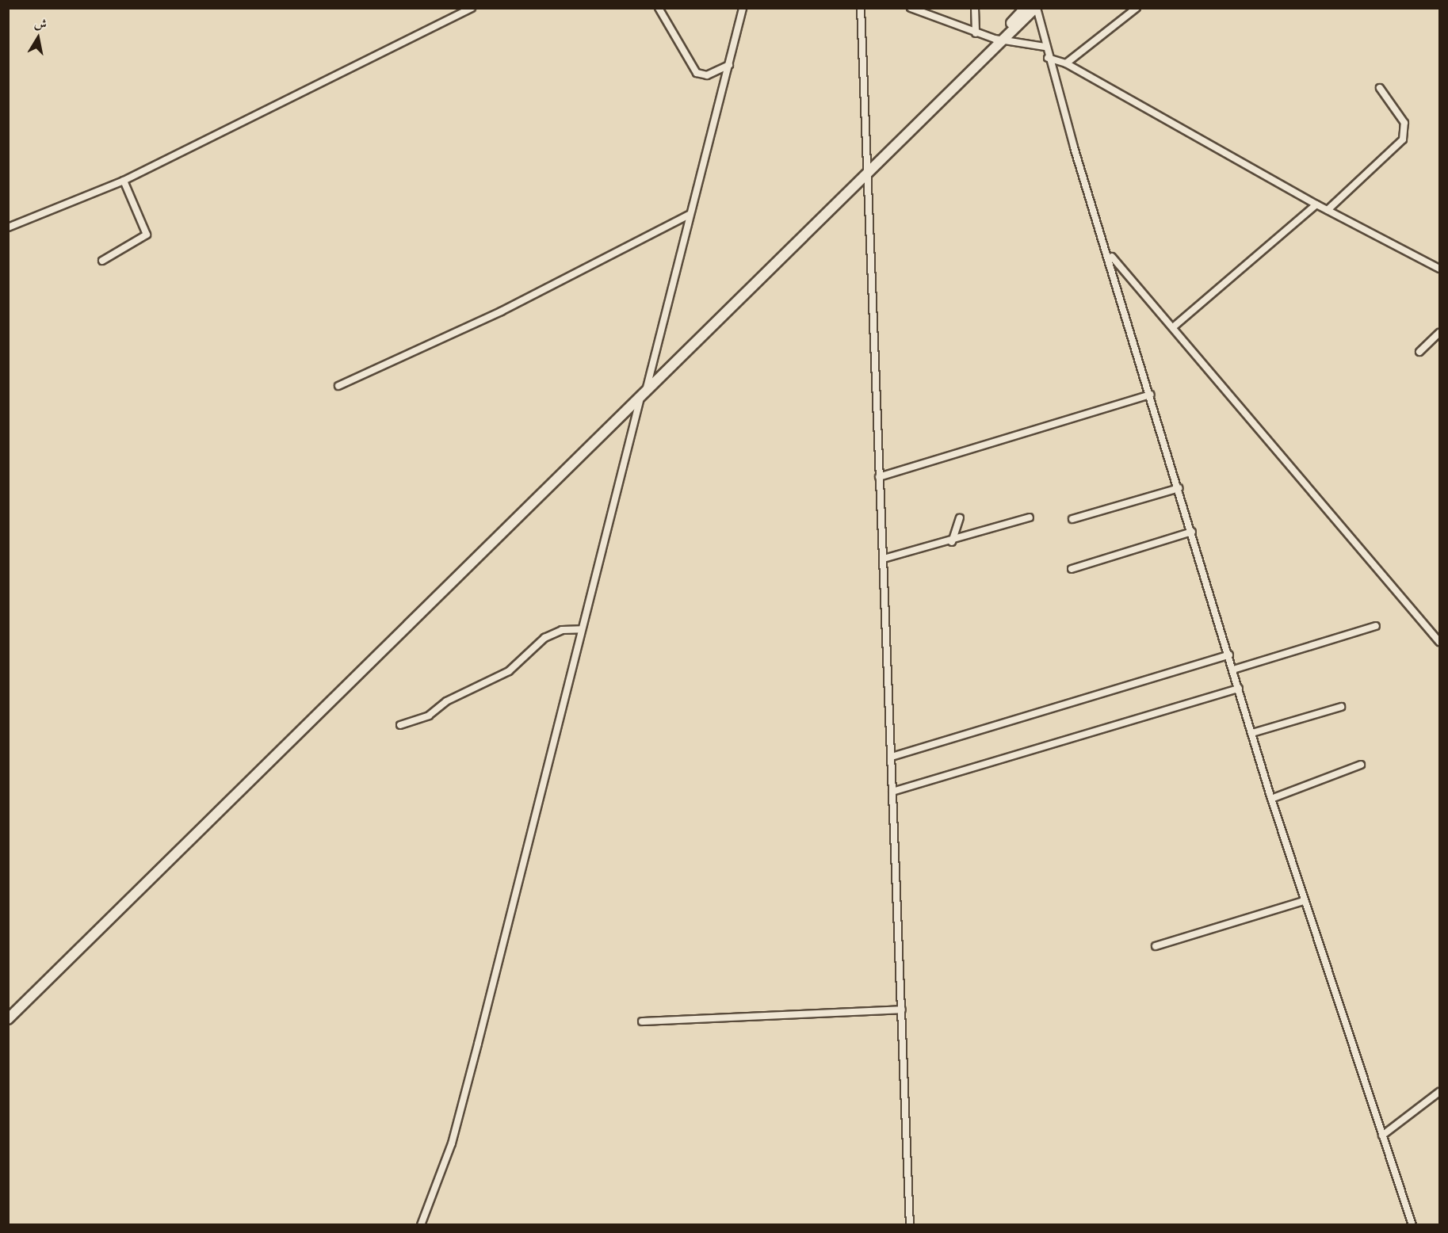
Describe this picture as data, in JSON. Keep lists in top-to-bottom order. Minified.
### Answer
{"north":"top"}
